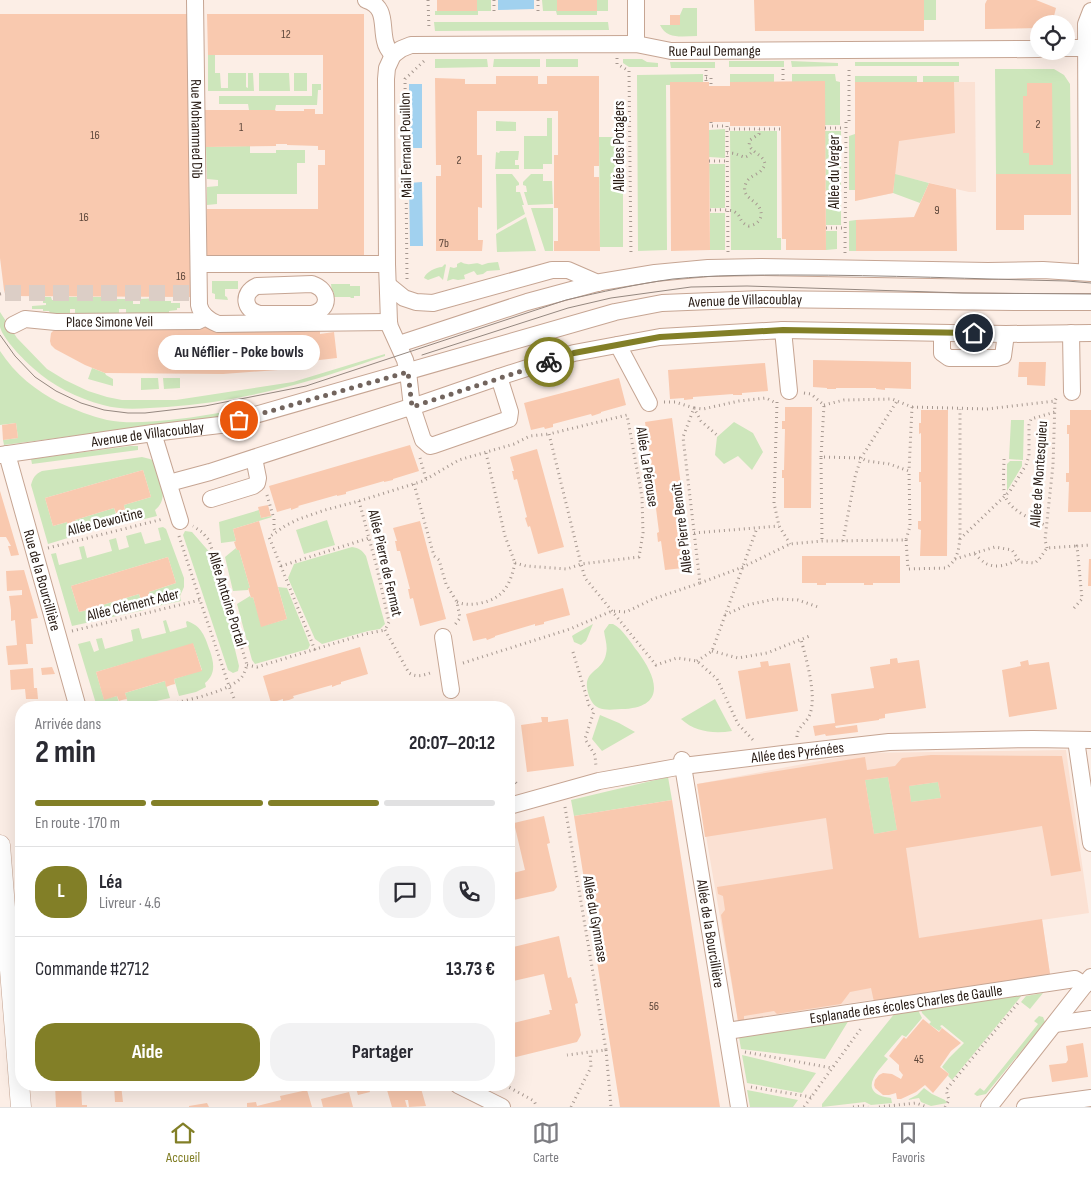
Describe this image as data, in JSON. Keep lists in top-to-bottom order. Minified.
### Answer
{"streets":{"street":["Rue Paul Demange","Rue Mohammed Dib","Mail Fernand Pouillon","Avenue de Villacoublay","Place Simone Veil","Rue de la Bourcillière","Allée des Pyrénées","Allée de la Bourcillière","Esplanade des écoles Charles de Gaulle"],"path":["Allée des Potagers","Allée du Verger","Allée La Pérouse","Allée de Montesquieu","Allée Dewoitine","Allée Pierre Benoît","Allée Pierre de Fermat","Allée Antoine Portal","Allée Clément Ader","Allée du Gymnase"]},"crossings":[["Rue Paul Demange","Mail Fernand Pouillon"],["Rue Paul Demange","Allée des Potagers"],["Rue Paul Demange","Allée du Verger"],["Mail Fernand Pouillon","Place Simone Veil"],["Avenue de Villacoublay","Rue de la Bourcillière"],["Allée La Pérouse","Allée Pierre de Fermat"],["Allée Dewoitine","Rue de la Bourcillière"],["Allée Dewoitine","Allée Antoine Portal"],["Allée Pierre Benoît","Allée Pierre de Fermat"],["Allée Antoine Portal","Allée Clément Ader"],["Allée des Pyrénées","Allée du Gymnase"],["Allée des Pyrénées","Allée de la Bourcillière"],["Allée de la Bourcillière","Esplanade des écoles Charles de Gaulle"]],"places":["Au Néflier - Poke bowls"],"house_numbers":["12","2","1","16","2","9","16","7b","16","56","45"],"page":{"bubble":"Au Néflier - Poke bowls","heading":["2 min","Arrivée dans","20:07–20:12"],"panel":["Léa","Livreur · 4.6","Commande #2712","13.73 €"],"bar":"En route · 170 m","round":"L","buttons":["Aide","Partager"],"tabs":["Accueil","Carte","Favoris"]}}
